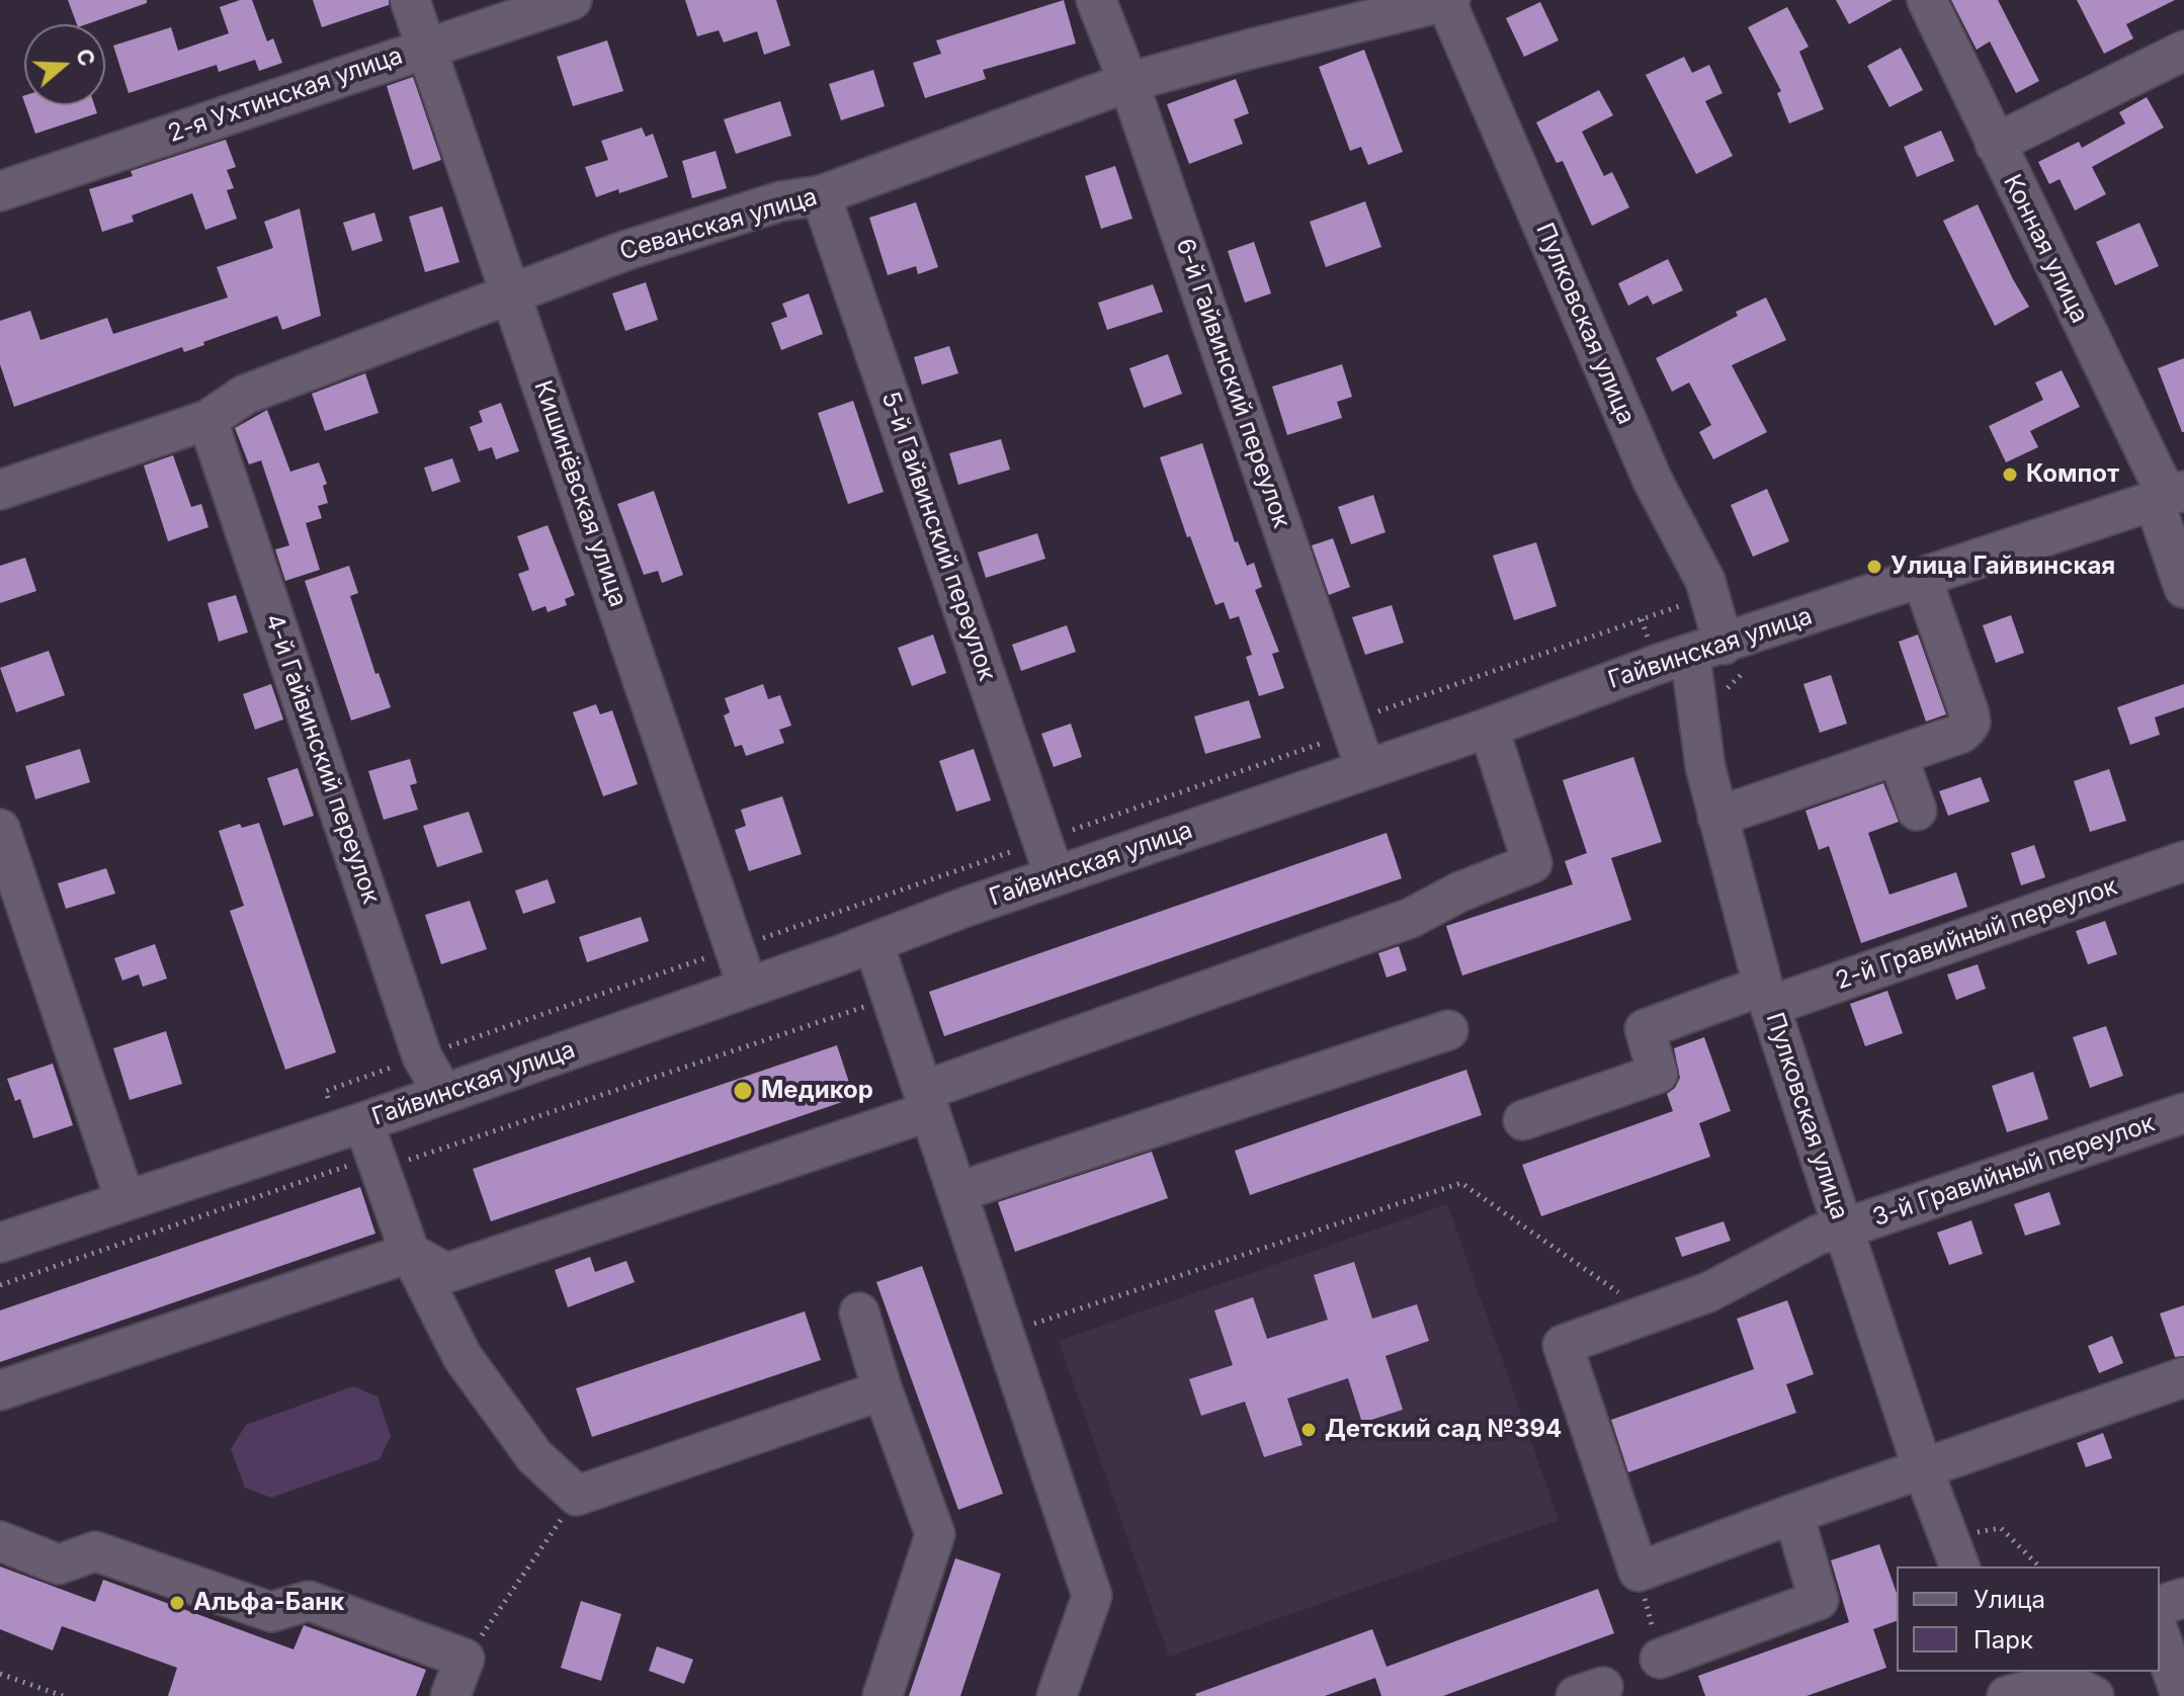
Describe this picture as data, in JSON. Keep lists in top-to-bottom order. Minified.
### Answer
{"streets":{"street":["2-я Ухтинская улица","Севанская улица","Конная улица","Пулковская улица","6-й Гайвинский переулок","Кишинёвская улица","5-й Гайвинский переулок","Гайвинская улица","4-й Гайвинский переулок","2-й Гравийный переулок","3-й Гравийный переулок"]},"crossings":[["2-я Ухтинская улица","Кишинёвская улица"],["Севанская улица","Пулковская улица"],["Севанская улица","6-й Гайвинский переулок"],["Севанская улица","Кишинёвская улица"],["Севанская улица","5-й Гайвинский переулок"],["Севанская улица","4-й Гайвинский переулок"],["Конная улица","Гайвинская улица"],["Пулковская улица","Гайвинская улица"],["Пулковская улица","2-й Гравийный переулок"],["Пулковская улица","3-й Гравийный переулок"],["6-й Гайвинский переулок","Гайвинская улица"],["Кишинёвская улица","Гайвинская улица"],["5-й Гайвинский переулок","Гайвинская улица"],["Гайвинская улица","4-й Гайвинский переулок"]],"places":["Компот","Улица Гайвинская","Медикор","Детский сад №394","Альфа-Банк"],"legend":["Улица","Парк"],"north":"right"}
